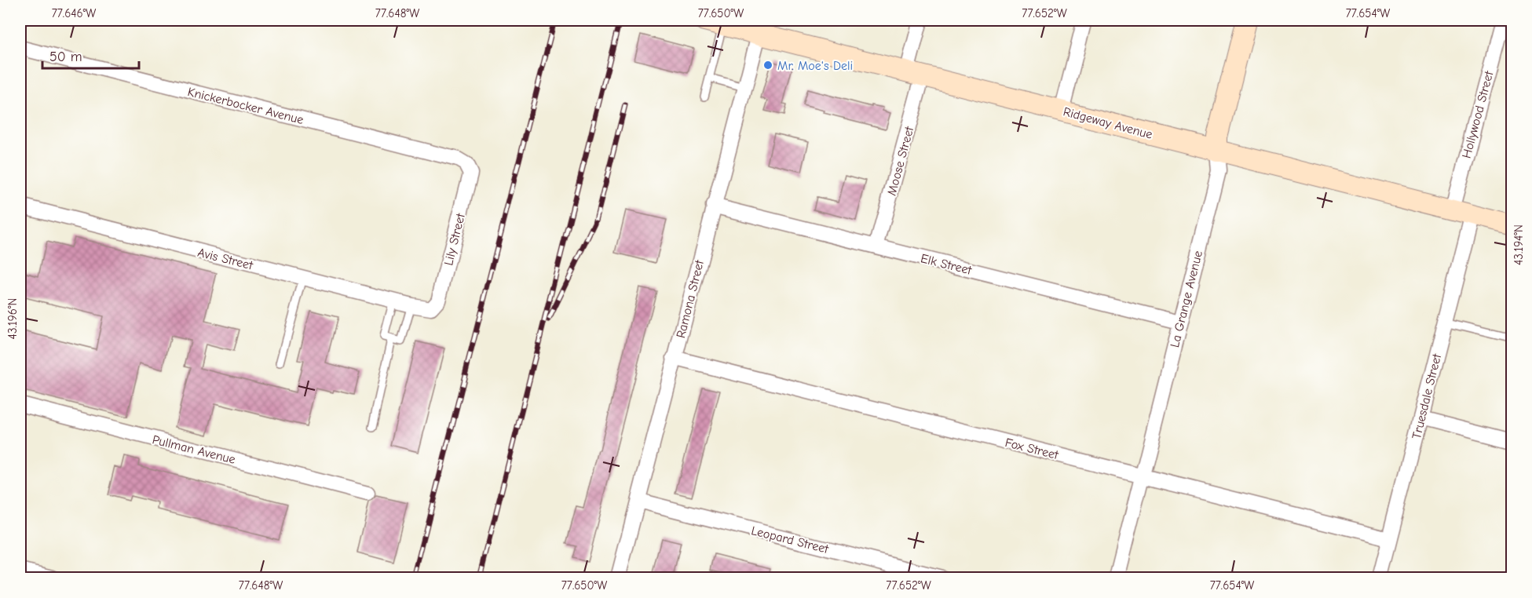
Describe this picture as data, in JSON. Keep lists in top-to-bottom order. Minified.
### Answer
{"streets":{"street":["Knickerbocker Avenue","Hollywood Street","Ridgeway Avenue","Moose Street","Lily Street","Avis Street","Elk Street","Ramona Street","La Grange Avenue","Truesdale Street","Fox Street","Pullman Avenue","Leopard Street"]},"crossings":[["Knickerbocker Avenue","Lily Street"],["Hollywood Street","Ridgeway Avenue"],["Ridgeway Avenue","Moose Street"],["Ridgeway Avenue","Ramona Street"],["Ridgeway Avenue","La Grange Avenue"],["Ridgeway Avenue","Truesdale Street"],["Moose Street","Elk Street"],["Lily Street","Avis Street"],["Elk Street","Ramona Street"],["Elk Street","La Grange Avenue"],["Ramona Street","Fox Street"],["Ramona Street","Leopard Street"],["La Grange Avenue","Fox Street"],["Truesdale Street","Fox Street"]],"places":["Mr. Moe's Deli"],"scale_bar":"50 m","coordinates":["77.646°W","77.648°W","77.650°W","77.652°W","77.654°W","43.194°N","43.196°N"]}
